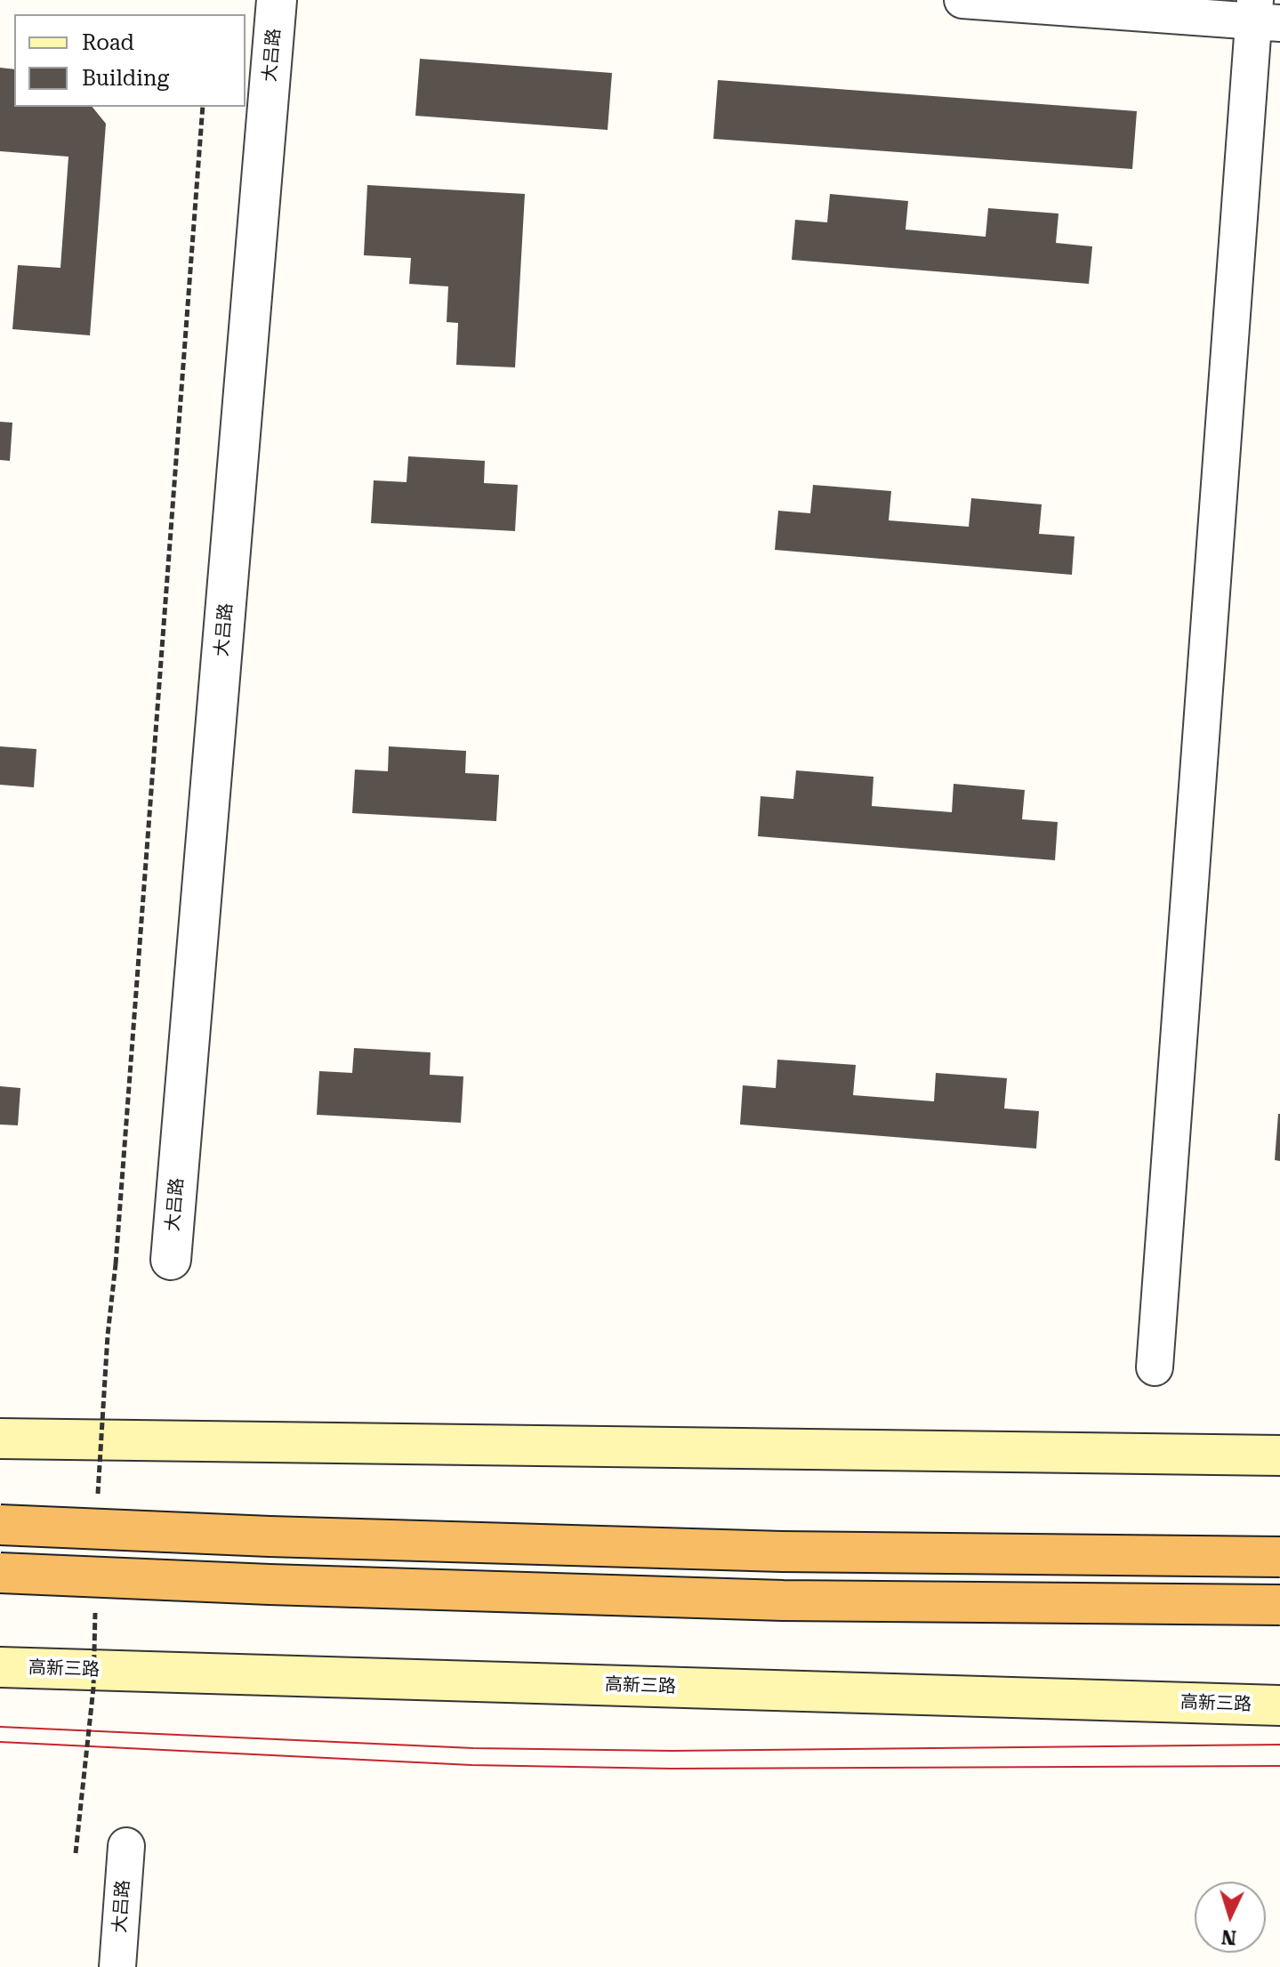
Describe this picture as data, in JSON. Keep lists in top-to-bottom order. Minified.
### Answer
{"streets":{"main road":["高新三路"],"street":["大吕路"]},"legend":["Road","Building"],"north":"bottom"}
